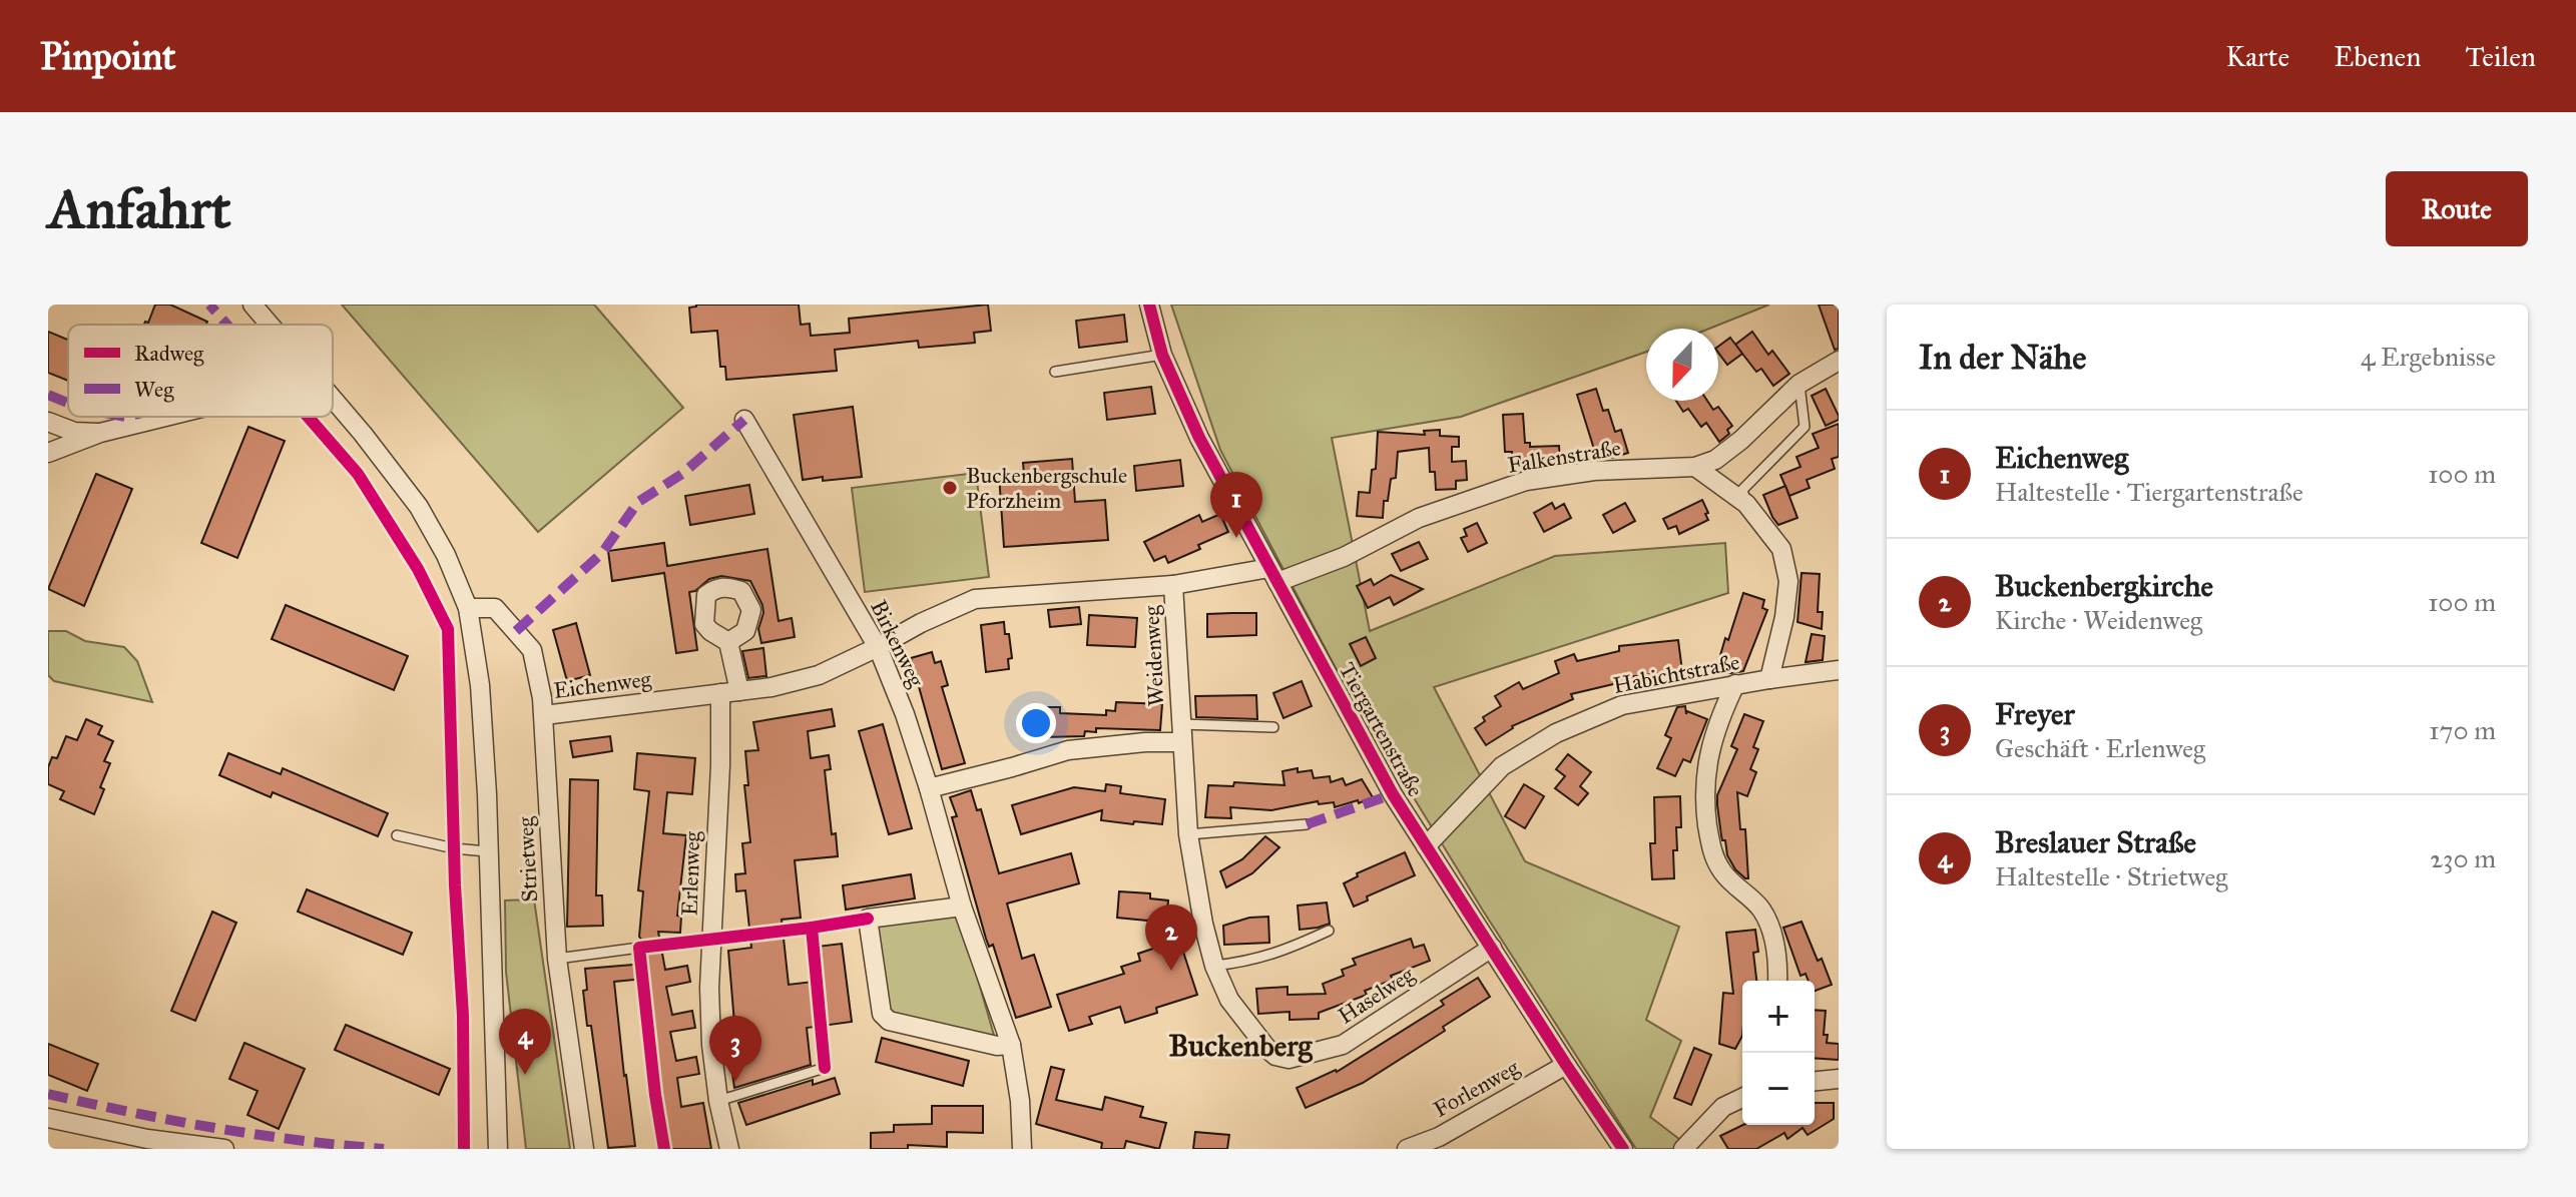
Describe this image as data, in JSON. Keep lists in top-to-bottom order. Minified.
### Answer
{"streets":{"street":["Falkenstraße","Birkenweg","Weidenweg","Habichtstraße","Eichenweg","Tiergartenstraße","Strietweg","Erlenweg","Haselweg","Forlenweg"]},"crossings":[["Falkenstraße","Eichenweg"],["Falkenstraße","Tiergartenstraße"],["Birkenweg","Eichenweg"],["Weidenweg","Eichenweg"],["Weidenweg","Haselweg"],["Habichtstraße","Tiergartenstraße"],["Eichenweg","Tiergartenstraße"],["Eichenweg","Strietweg"],["Eichenweg","Erlenweg"],["Tiergartenstraße","Haselweg"],["Tiergartenstraße","Forlenweg"]],"districts":["Buckenberg"],"places":["Buckenbergschule Pforzheim"],"legend":["Radweg","Weg"],"north":"bottom","page":{"header":"Pinpoint","nav":["Karte","Ebenen","Teilen"],"buttons":"Route","title":"Anfahrt","heading":["In der Nähe","4 Ergebnisse"],"list":[{"mark":"1","name":"Eichenweg","note":"Haltestelle · Tiergartenstraße","value":"100 m"},{"mark":"2","name":"Buckenbergkirche","note":"Kirche · Weidenweg","value":"100 m"},{"mark":"3","name":"Freyer","note":"Geschäft · Erlenweg","value":"170 m"},{"mark":"4","name":"Breslauer Straße","note":"Haltestelle · Strietweg","value":"230 m"}],"pins":["1","2","4","3"],"map_buttons":["+","−"]}}
